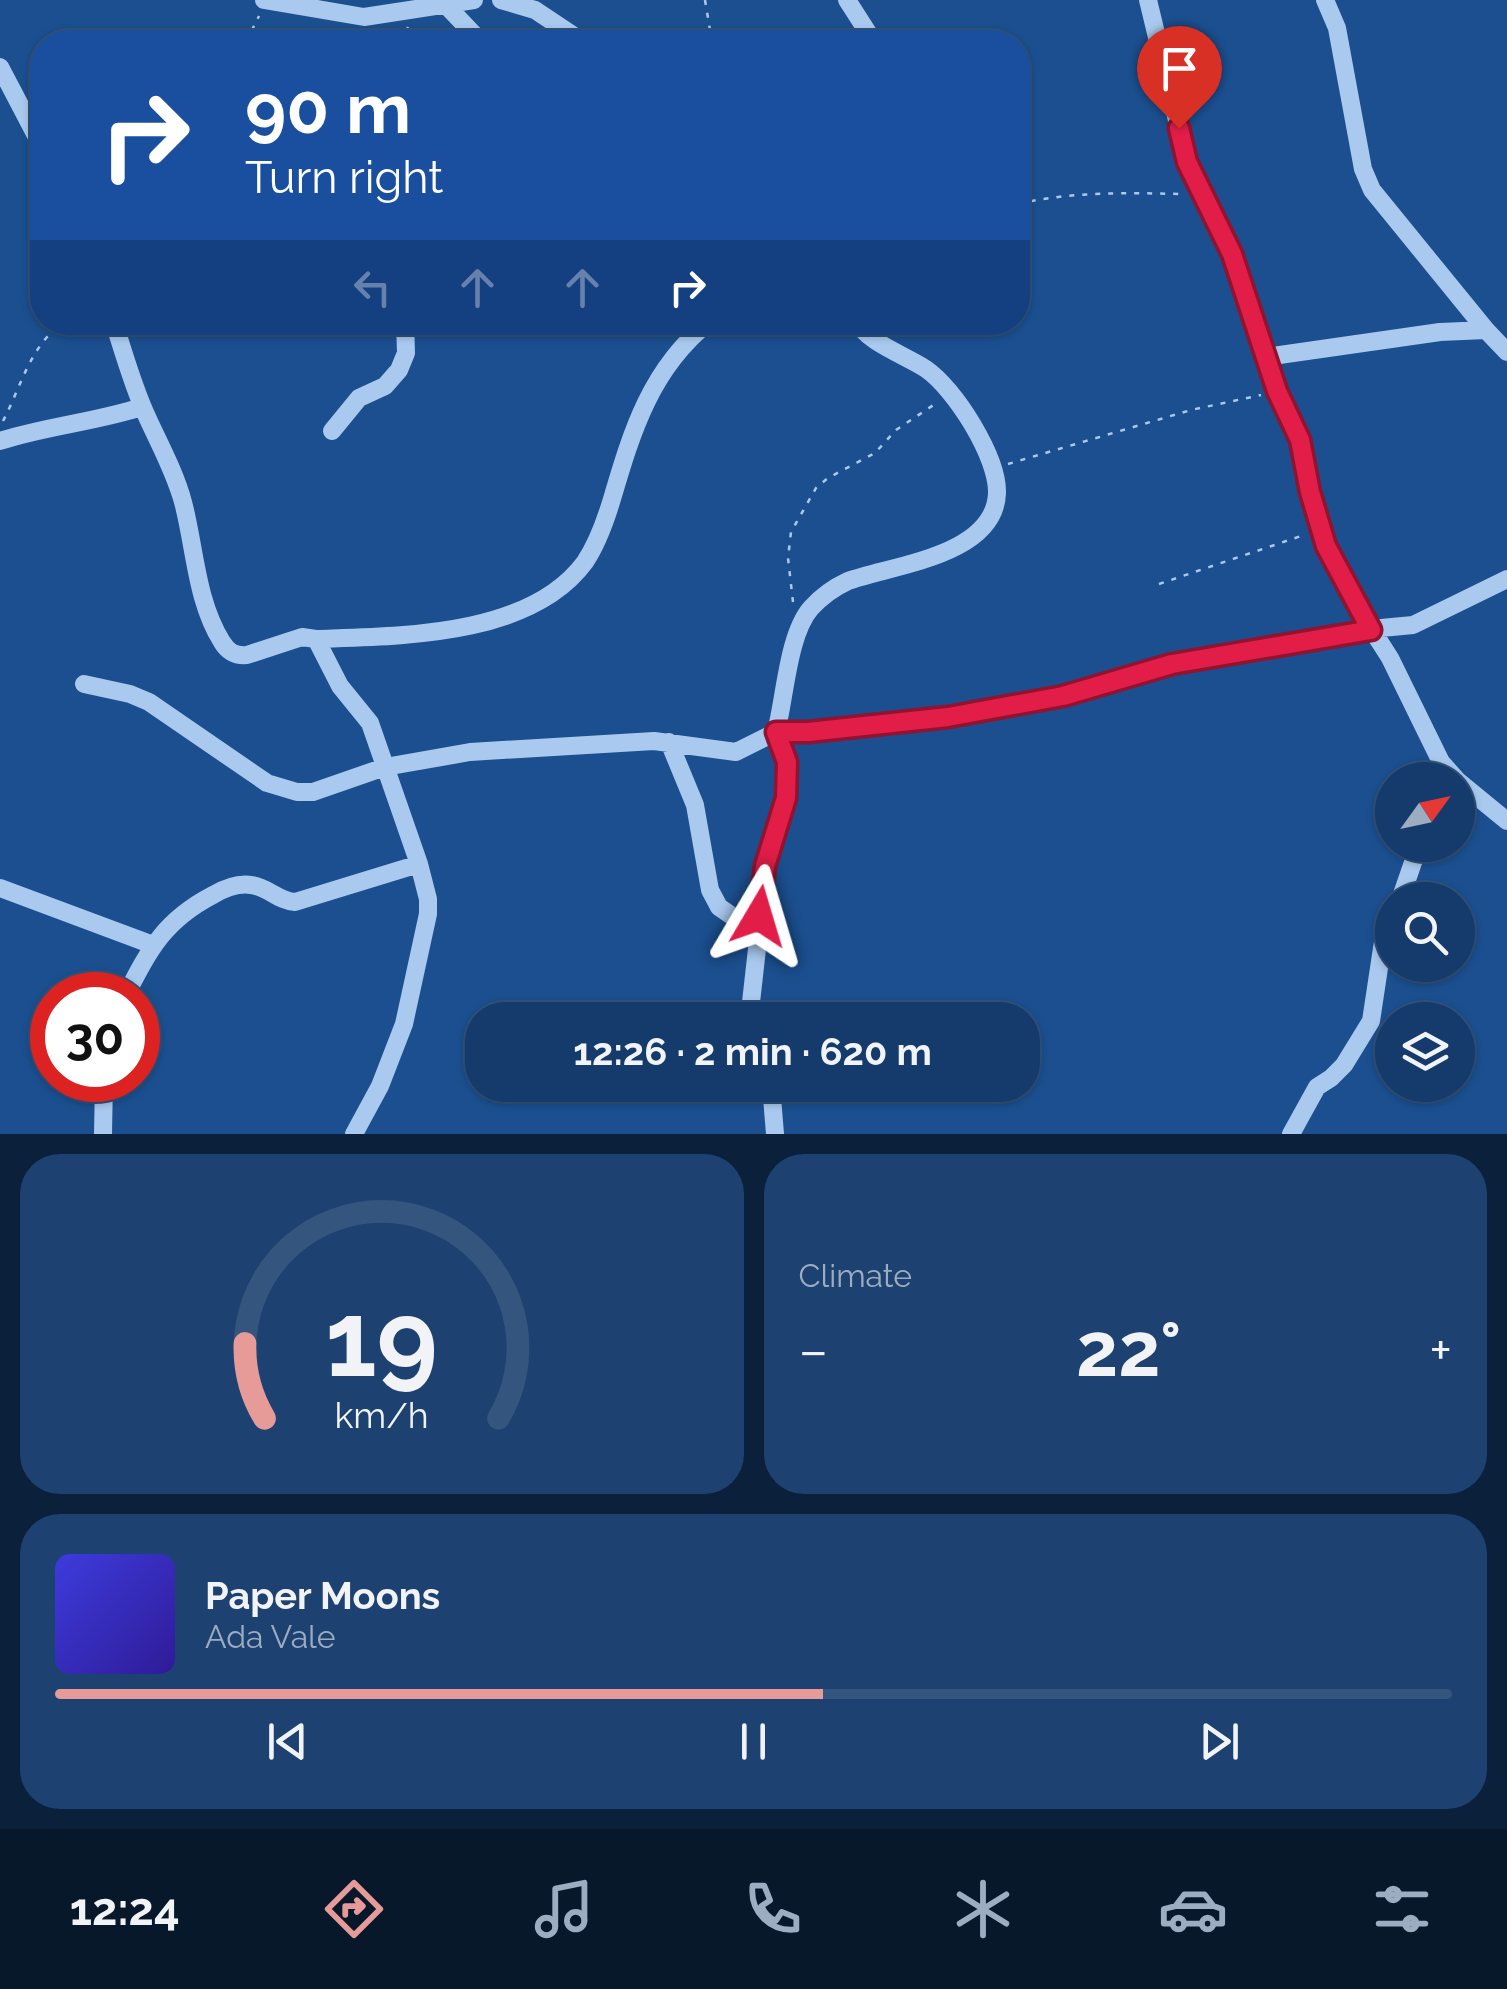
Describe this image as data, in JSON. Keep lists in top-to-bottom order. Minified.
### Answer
{"north":"top right","page":{"turn":["90 m","Turn right"],"limit":"30","trip":"12:26 · 2 min · 620 m","tile":"Climate","heat":["−","22°","+"],"song":["Paper Moons","Ada Vale"],"tabs":"12:24","gauge":["19","km/h"]}}
